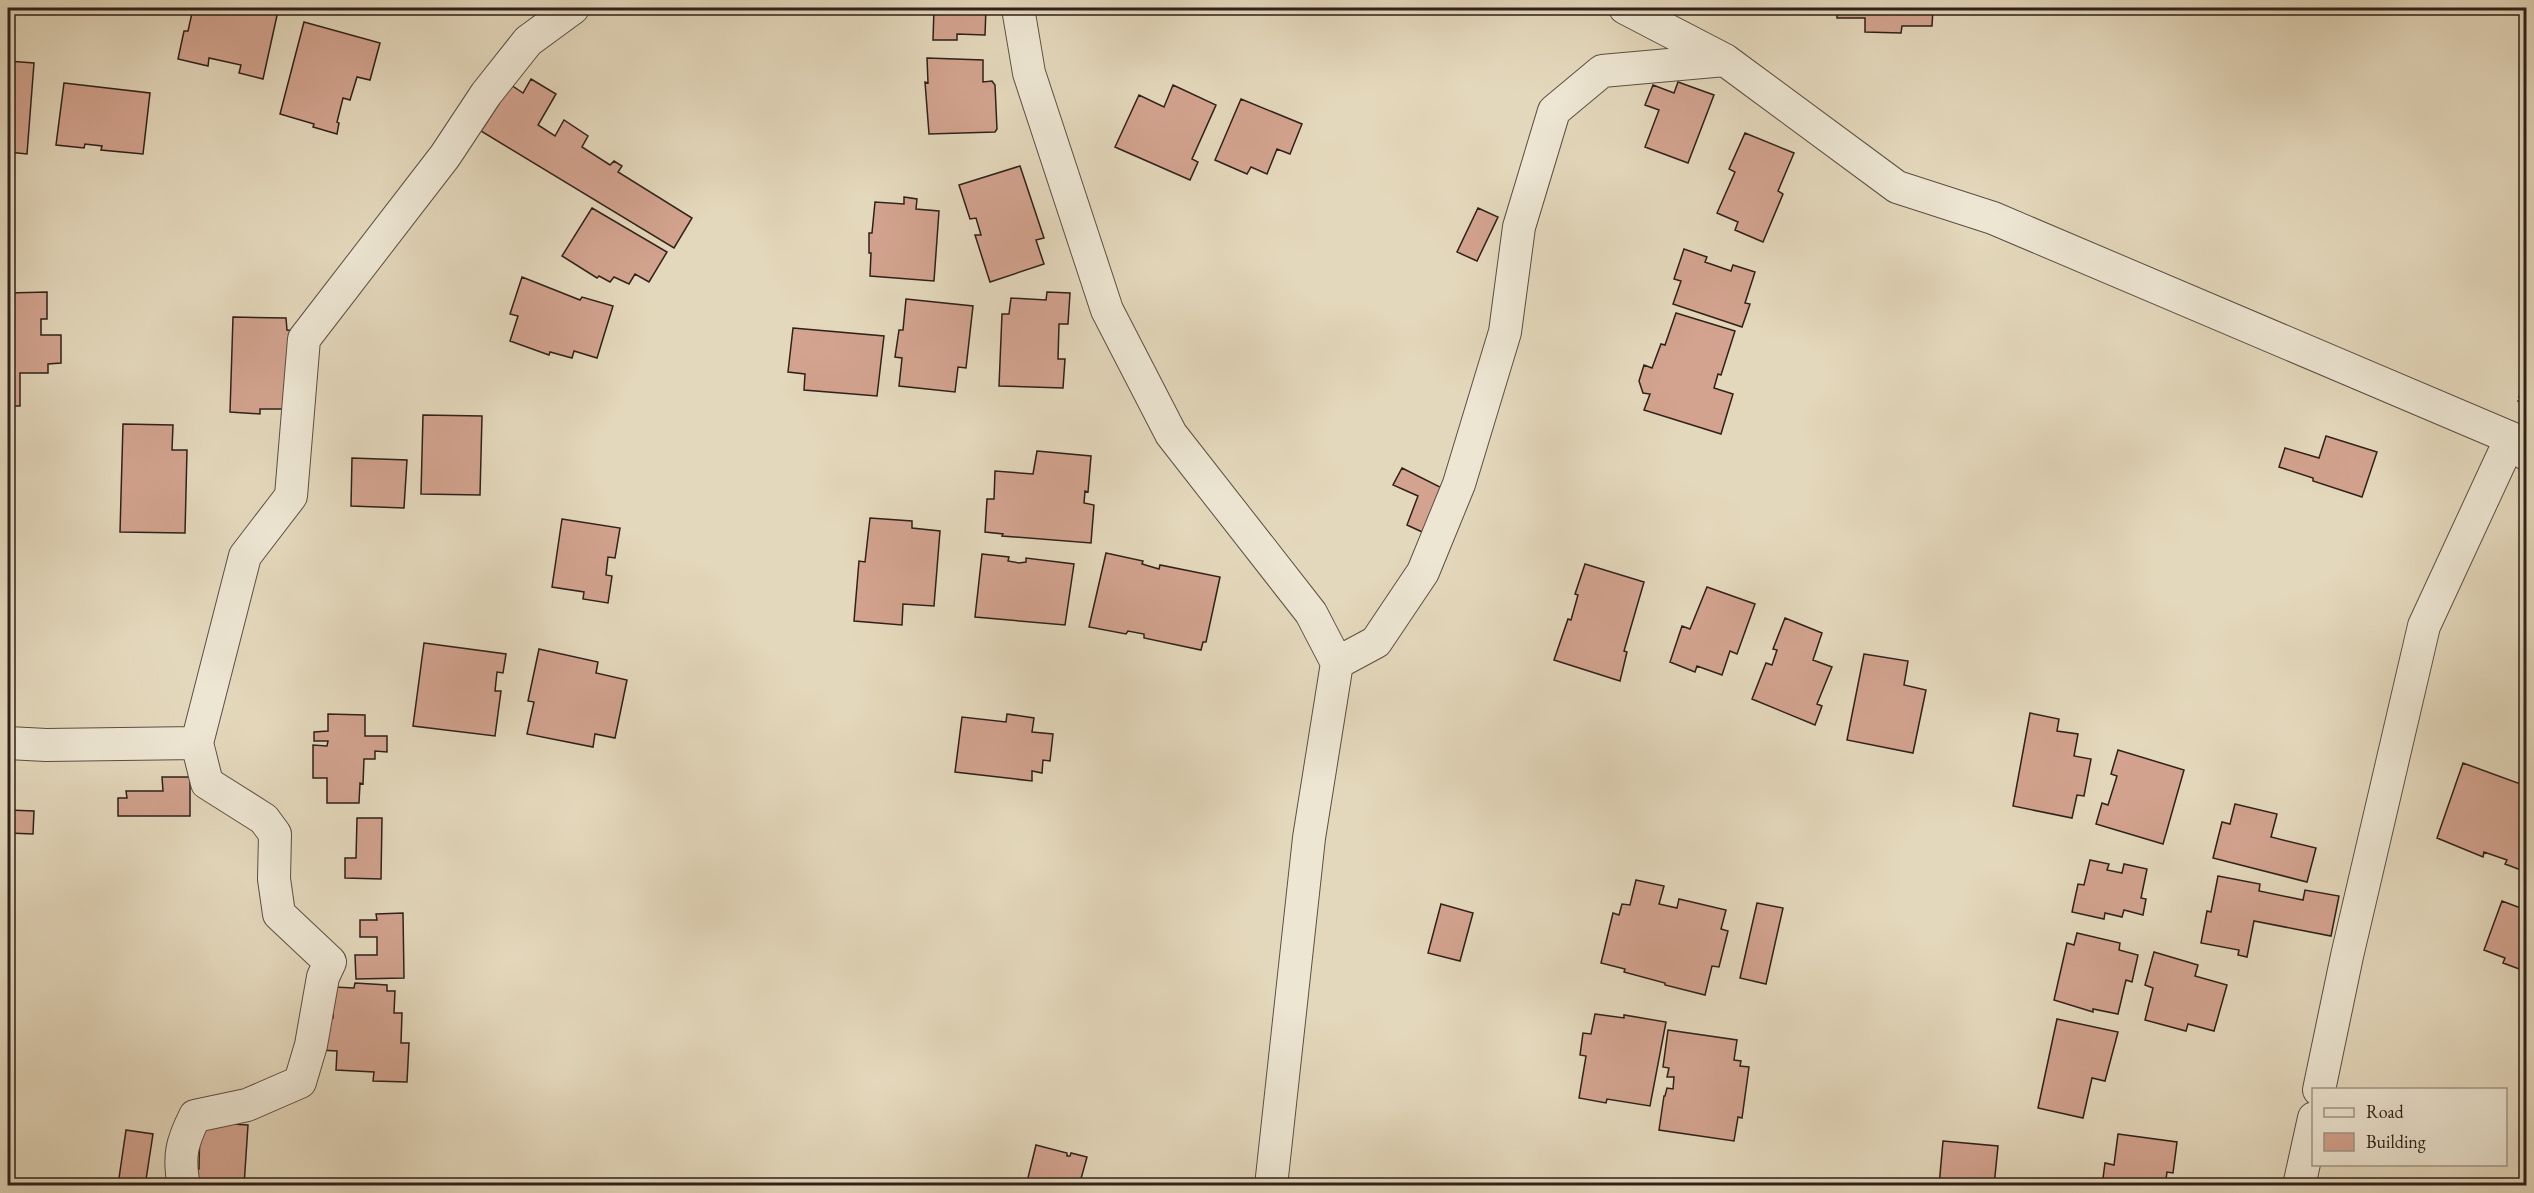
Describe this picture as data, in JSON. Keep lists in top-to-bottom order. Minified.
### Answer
{"legend":["Road","Building"]}
